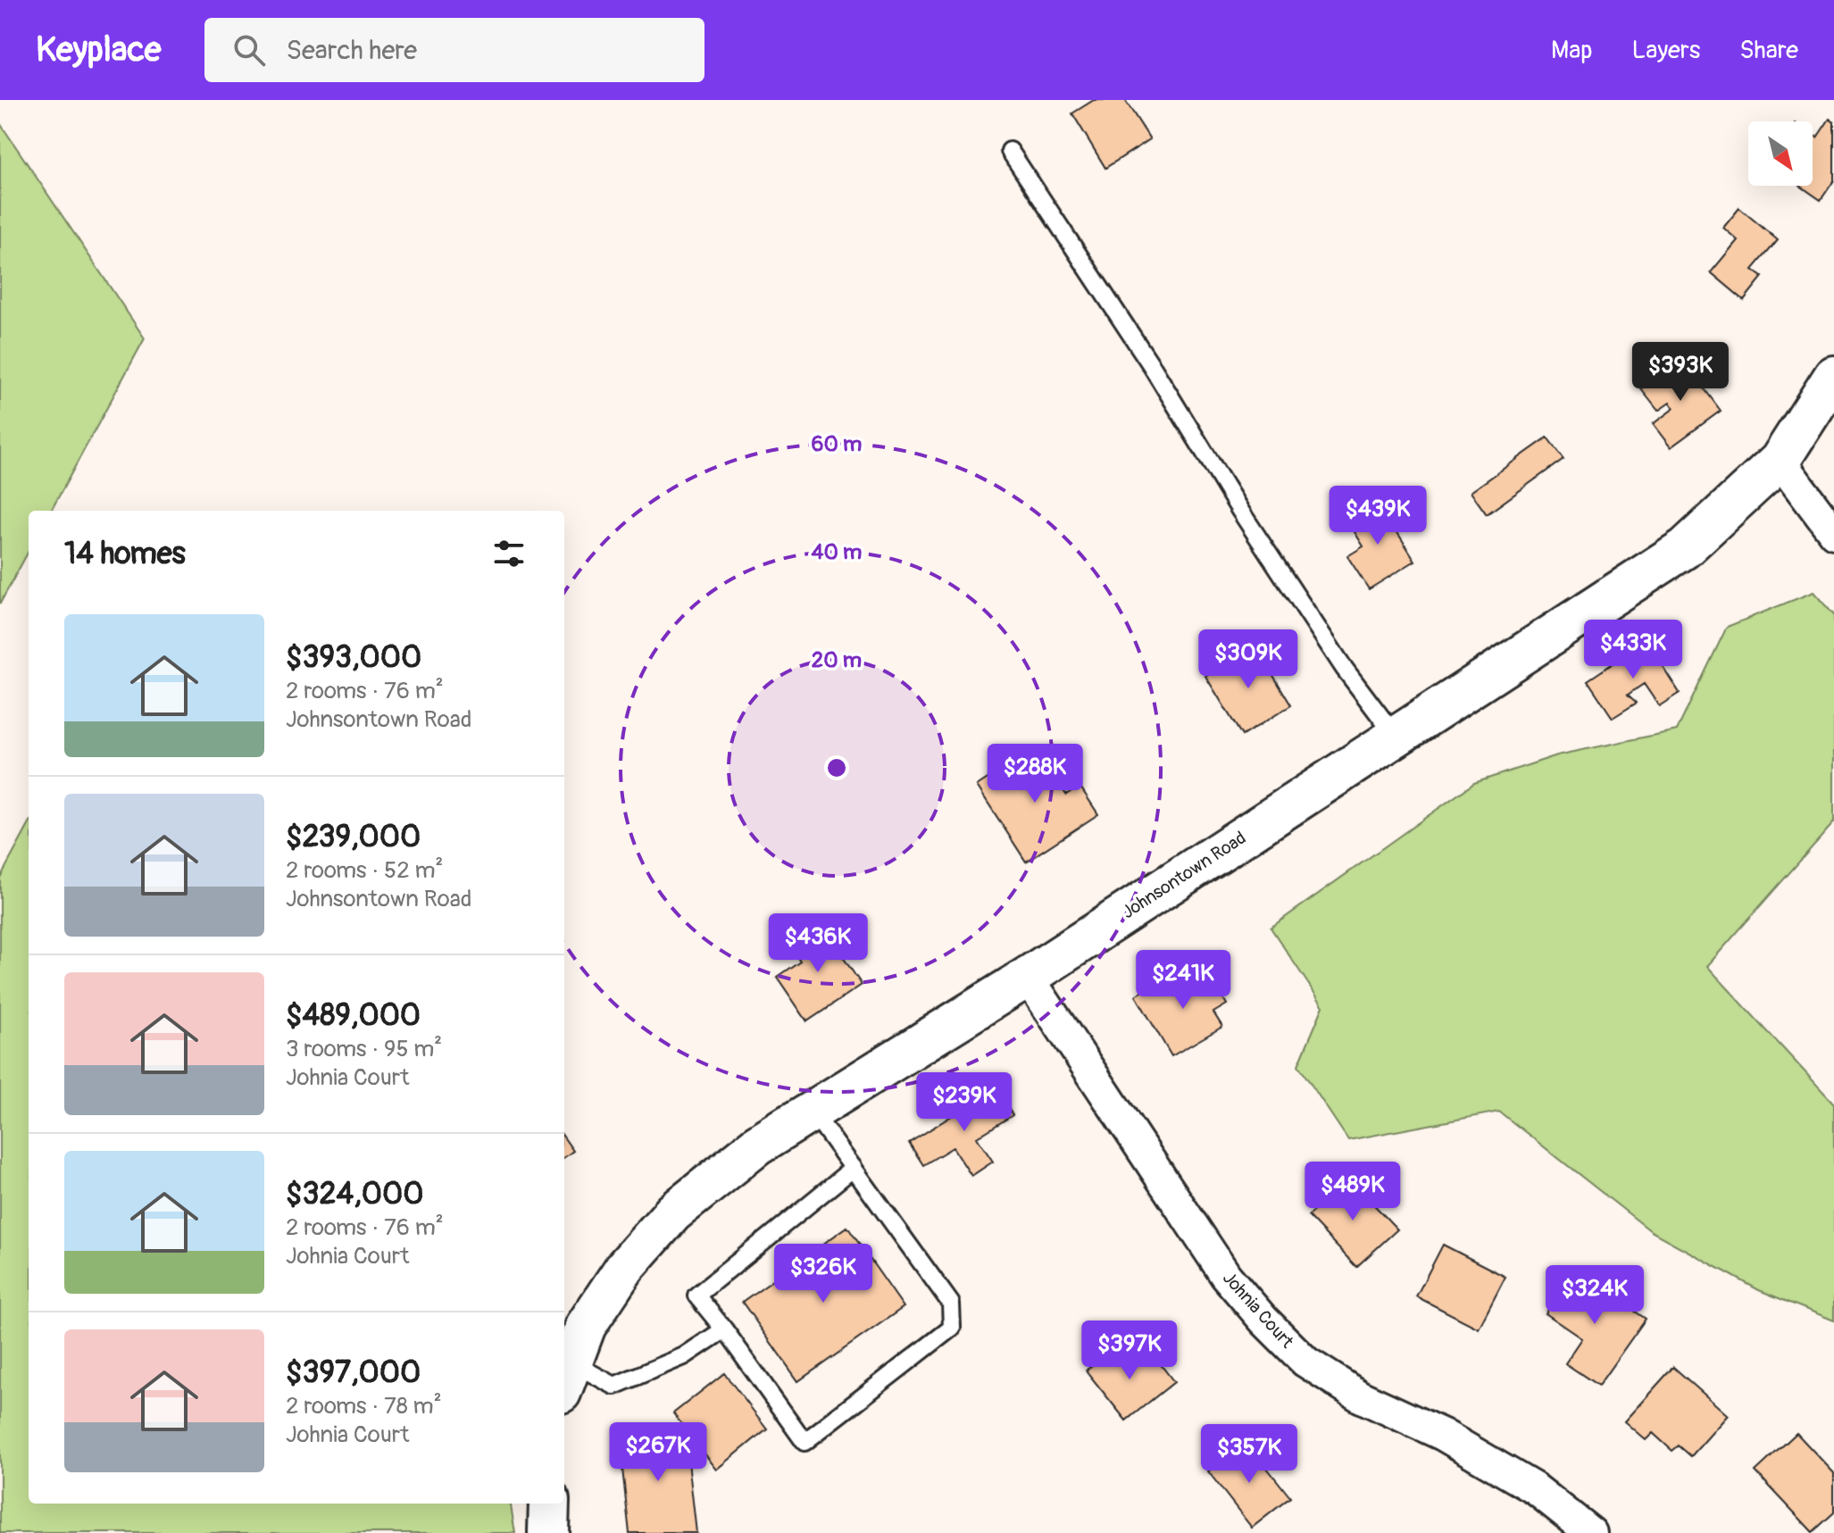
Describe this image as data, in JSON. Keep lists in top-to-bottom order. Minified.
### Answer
{"streets":{"street":["Johnsontown Road","Johnia Court"]},"crossings":[["Johnsontown Road","Johnia Court"]],"north":"bottom right","page":{"header":"Keyplace","search":"Search here","nav":["Map","Layers","Share"],"price":["$393K","$439K","$433K","$309K","$288K","$436K","$241K","$239K","$489K","$326K","$324K","$397K","$267K","$357K"],"heading":"14 homes","list":[{"name":"$393,000","note":"2 rooms · 76 m² · Johnsontown Road"},{"name":"$239,000","note":"2 rooms · 52 m² · Johnsontown Road"},{"name":"$489,000","note":"3 rooms · 95 m² · Johnia Court"},{"name":"$324,000","note":"2 rooms · 76 m² · Johnia Court"},{"name":"$397,000","note":"2 rooms · 78 m² · Johnia Court"}]},"rings":["60 m","40 m","20 m"]}
